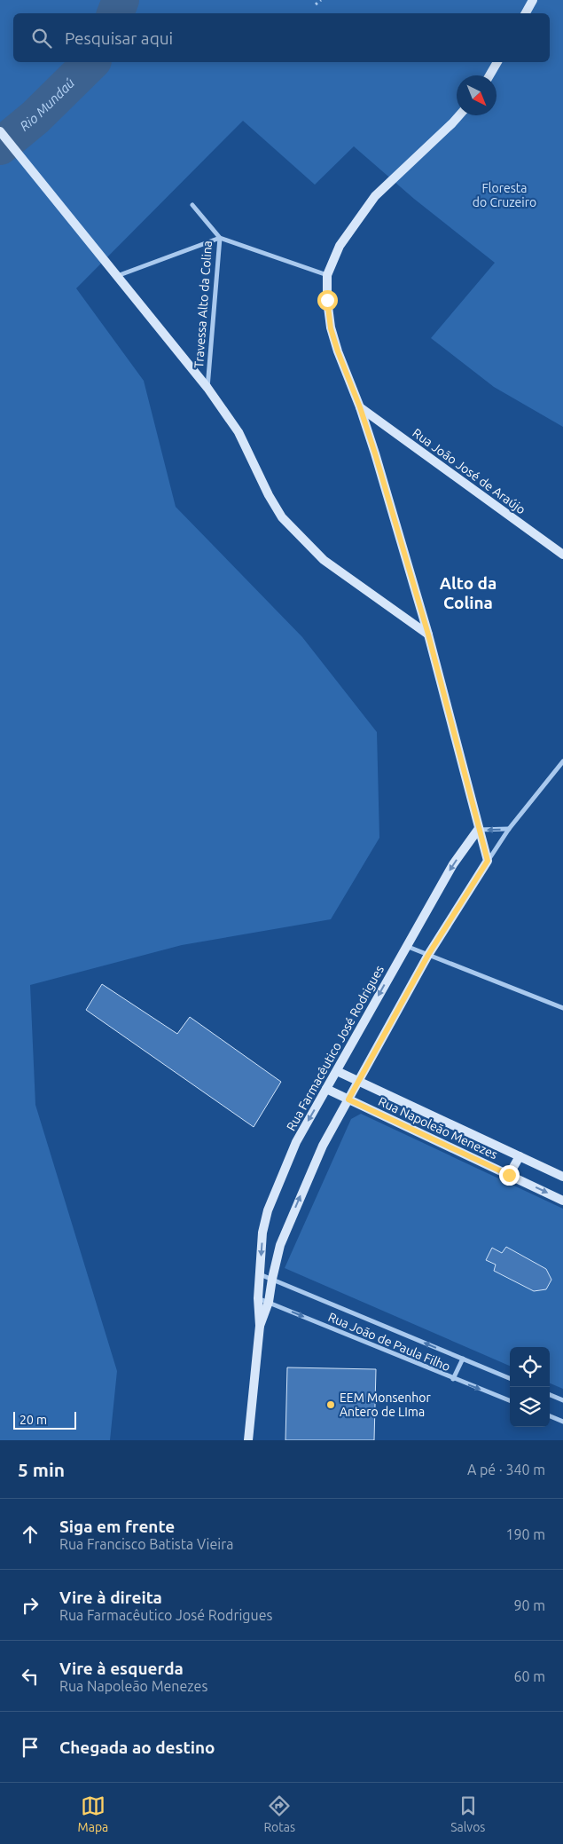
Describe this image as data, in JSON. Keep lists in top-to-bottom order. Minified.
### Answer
{"streets":{"main road":["Rua João José de Araújo","Rua Farmacêutico José Rodrigues","Rua Napoleão Menezes"],"street":["Travessa Alto da Colina","Rua João de Paula Filho"]},"crossings":[["Rua Farmacêutico José Rodrigues","Rua Napoleão Menezes"],["Rua Farmacêutico José Rodrigues","Rua João de Paula Filho"]],"districts":["Alto da Colina"],"water":["Rio Mundaú"],"parks":["Floresta do Cruzeiro"],"places":["EEM Monsenhor Antero de LIma"],"scale_bar":"20 m","north":"bottom right","page":{"search":"Pesquisar aqui","scale":"20 m","heading":["5 min","A pé · 340 m"],"list":[["Siga em frente","Rua Francisco Batista Vieira","190 m"],["Vire à direita","Rua Farmacêutico José Rodrigues","90 m"],["Vire à esquerda","Rua Napoleão Menezes","60 m"],"Chegada ao destino"],"nav":["Mapa","Rotas","Salvos"]}}
